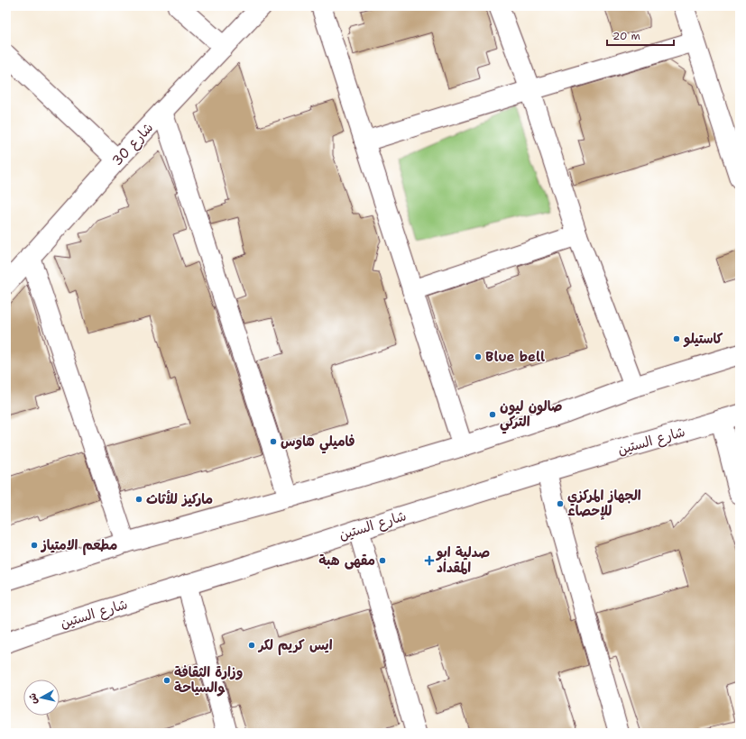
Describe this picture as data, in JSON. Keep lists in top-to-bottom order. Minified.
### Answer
{"streets":{"street":["شارع 30","شارع الستين"]},"places":{"other":["كاستيلو","Blue bell","صالون ليون التركي","فاميلي هاوس","ماركيز للأثاث","الجهاز المركزي للإحصاء","مطعم الامتياز","مقهى هبة","ايس كريم لكر","وزارة الثقافة والسياحة"],"health":["صدلية ابو المقداد"]},"scale_bar":"20 m","north":"left"}
